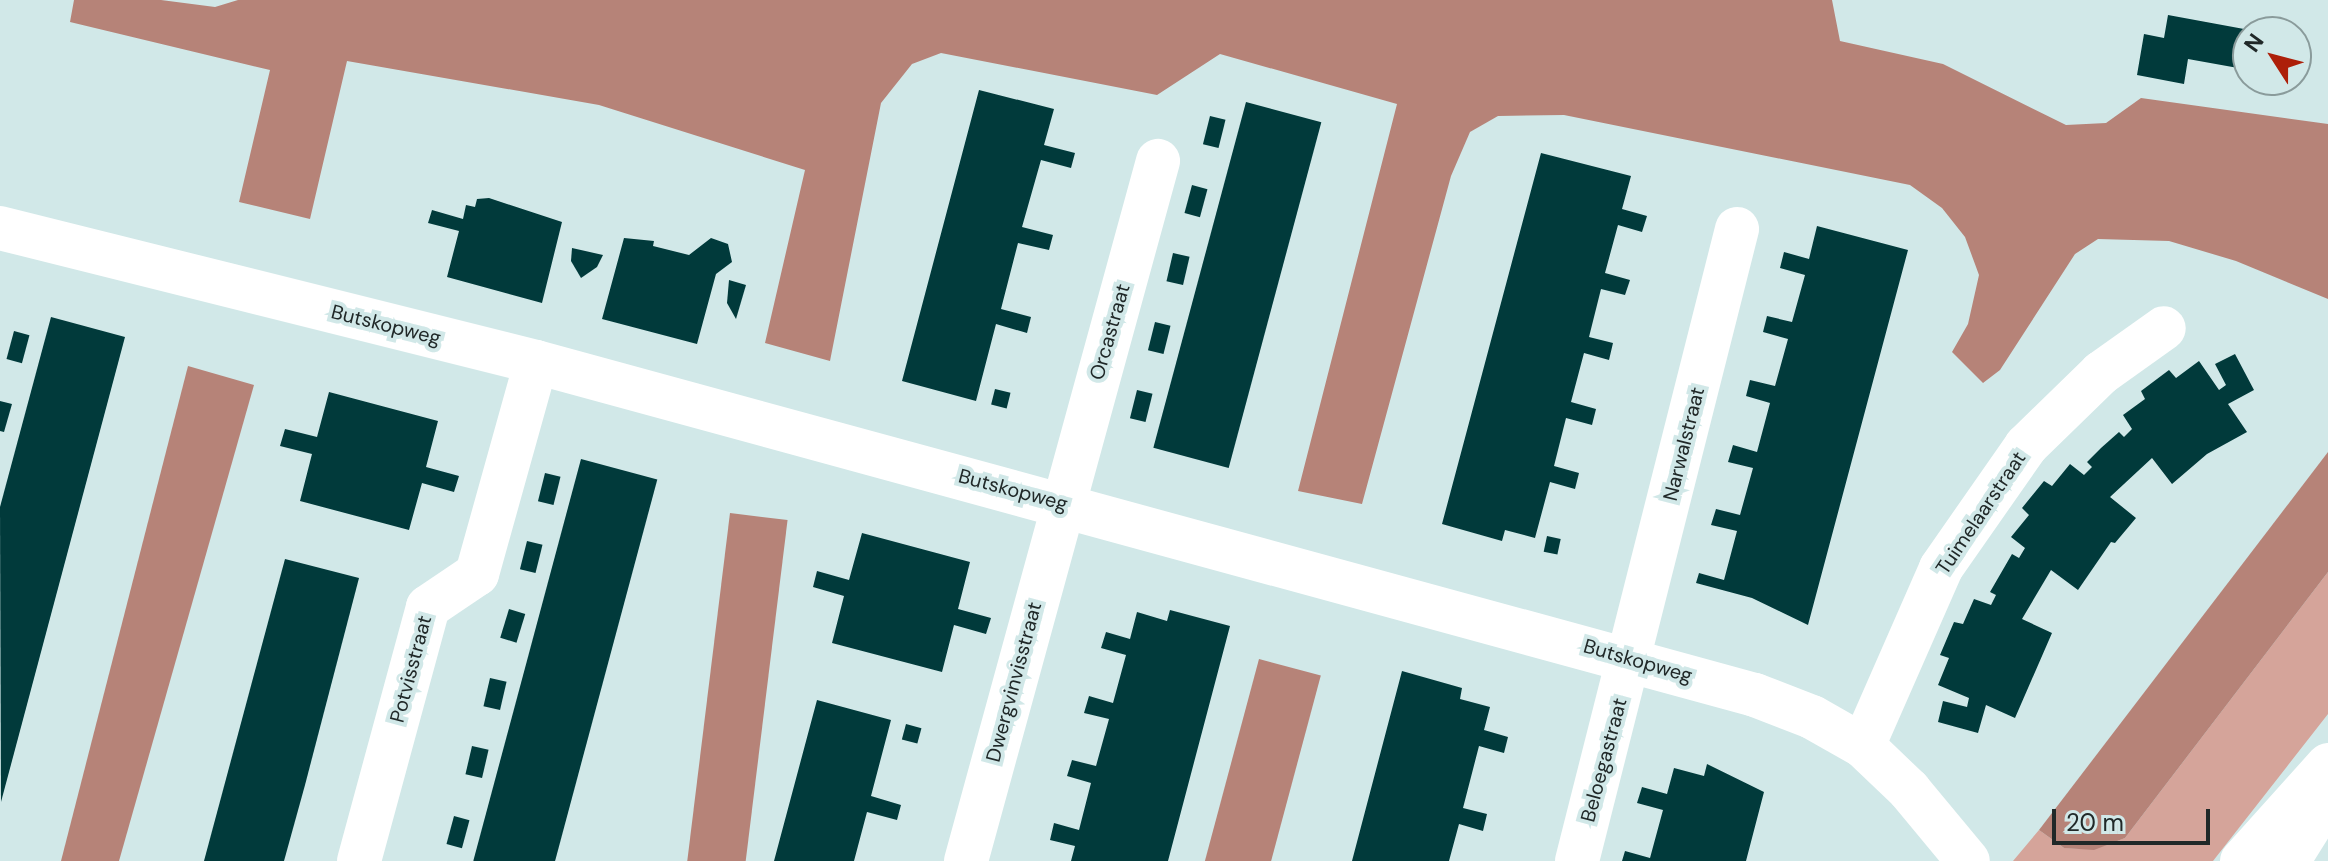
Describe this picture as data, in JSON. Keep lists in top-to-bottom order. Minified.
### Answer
{"streets":{"street":["Butskopweg","Orcastraat","Narwalstraat","Tuimelaarstraat","Potvisstraat","Dwergvinvisstraat","Beloegastraat"]},"crossings":[["Butskopweg","Orcastraat"],["Butskopweg","Narwalstraat"],["Butskopweg","Tuimelaarstraat"],["Butskopweg","Potvisstraat"],["Butskopweg","Dwergvinvisstraat"],["Butskopweg","Beloegastraat"],["Orcastraat","Dwergvinvisstraat"],["Narwalstraat","Beloegastraat"]],"scale_bar":"20 m","north":"top left"}
